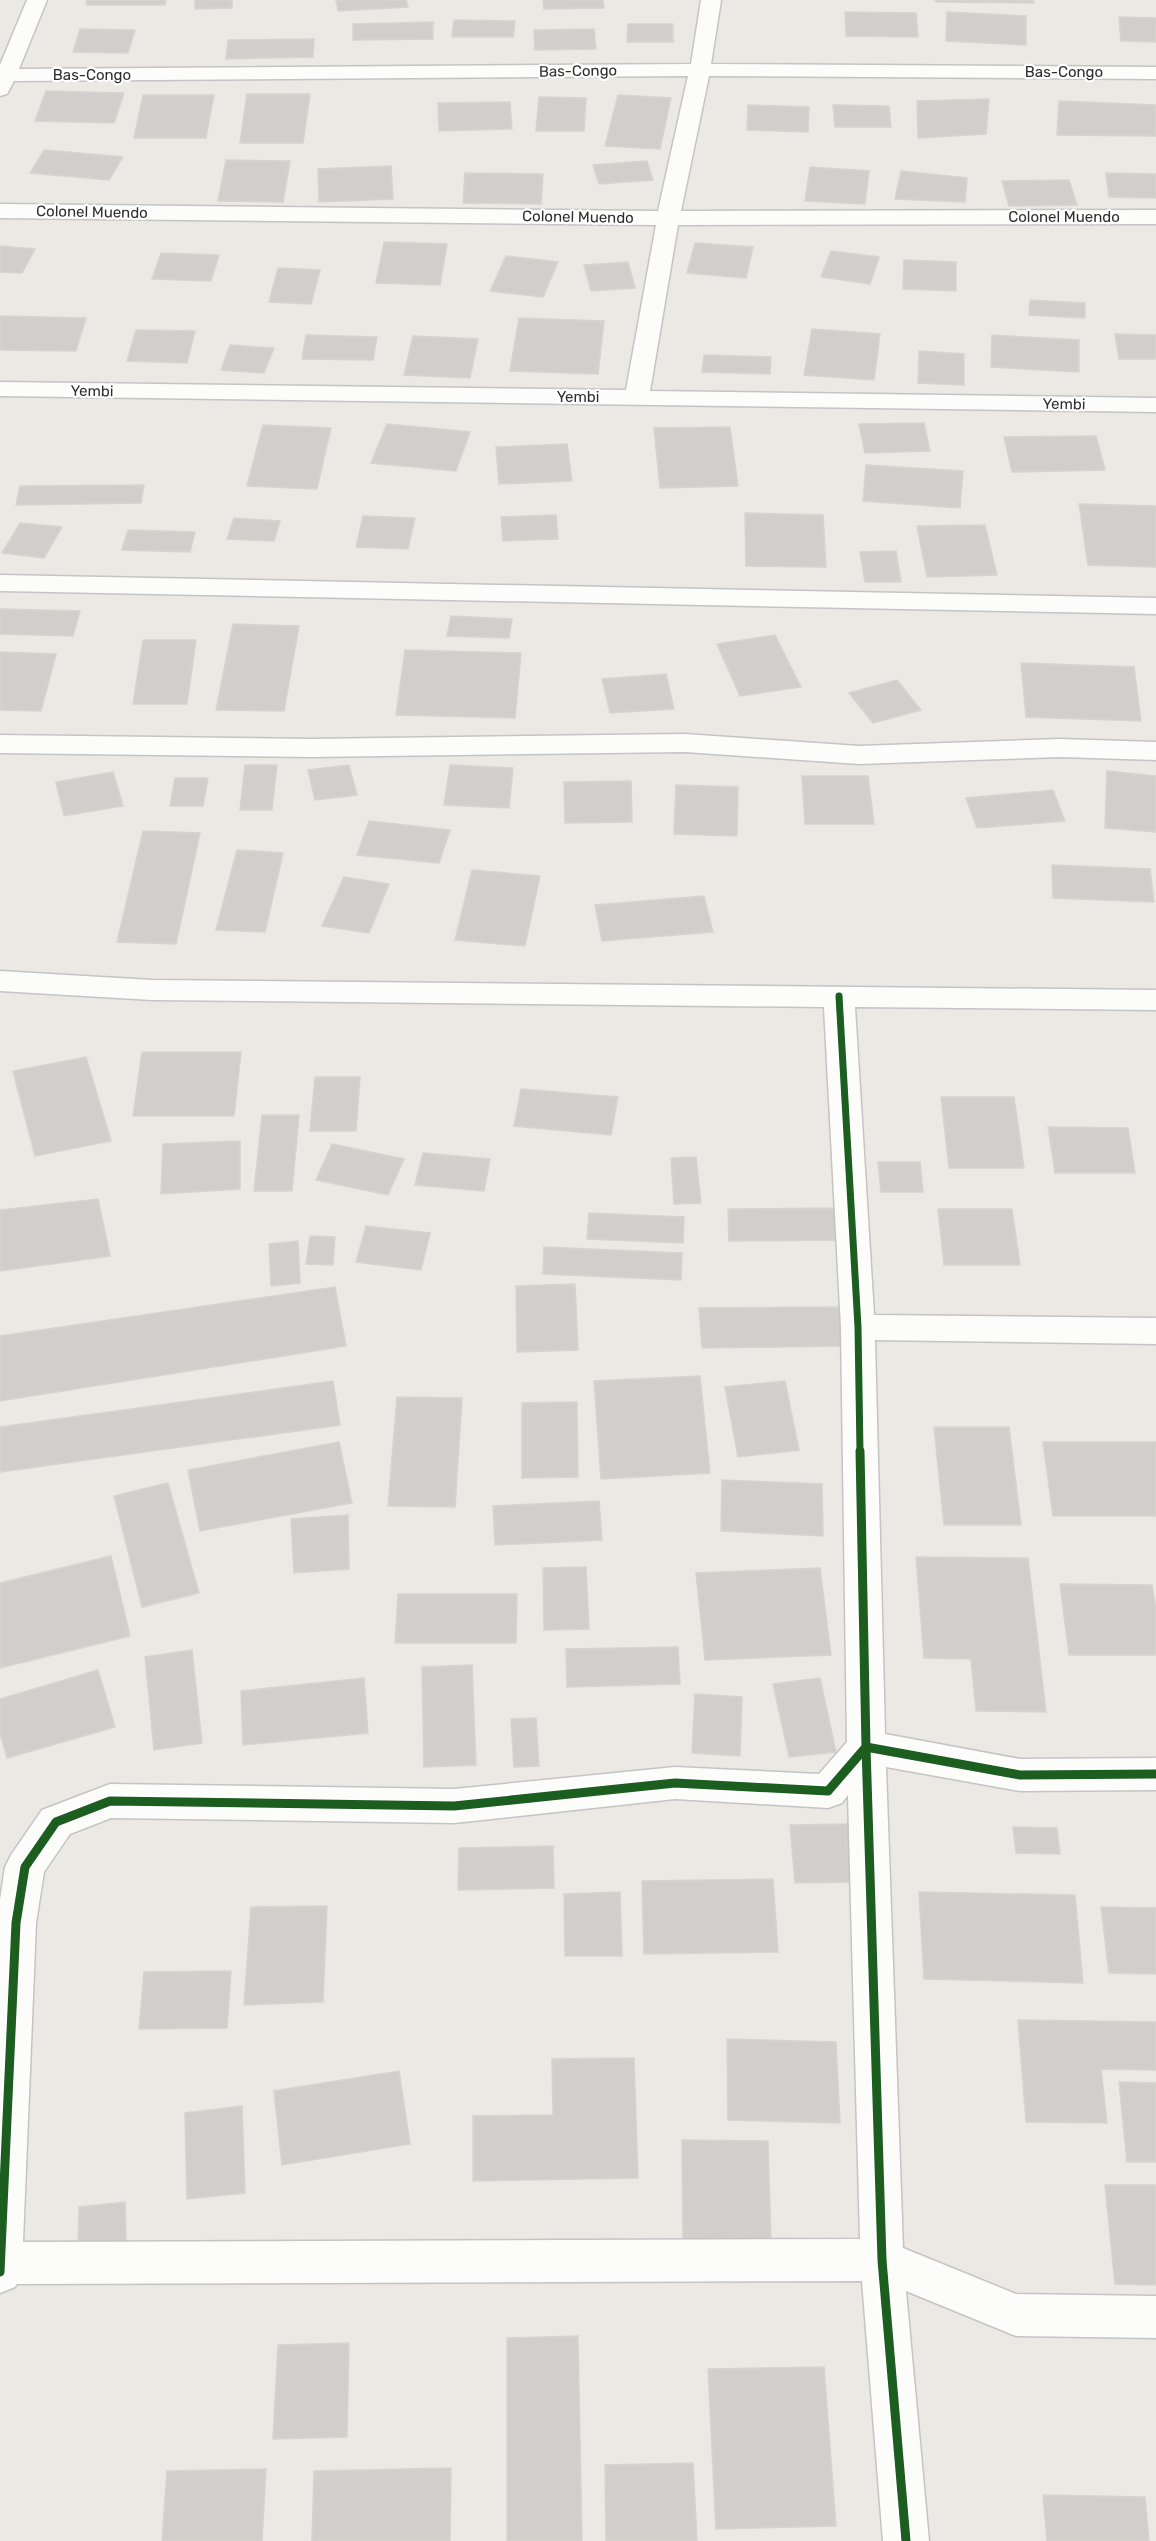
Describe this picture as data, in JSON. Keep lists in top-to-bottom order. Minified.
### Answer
{"streets":{"street":["Bas-Congo","Colonel Muendo","Yembi"]}}
